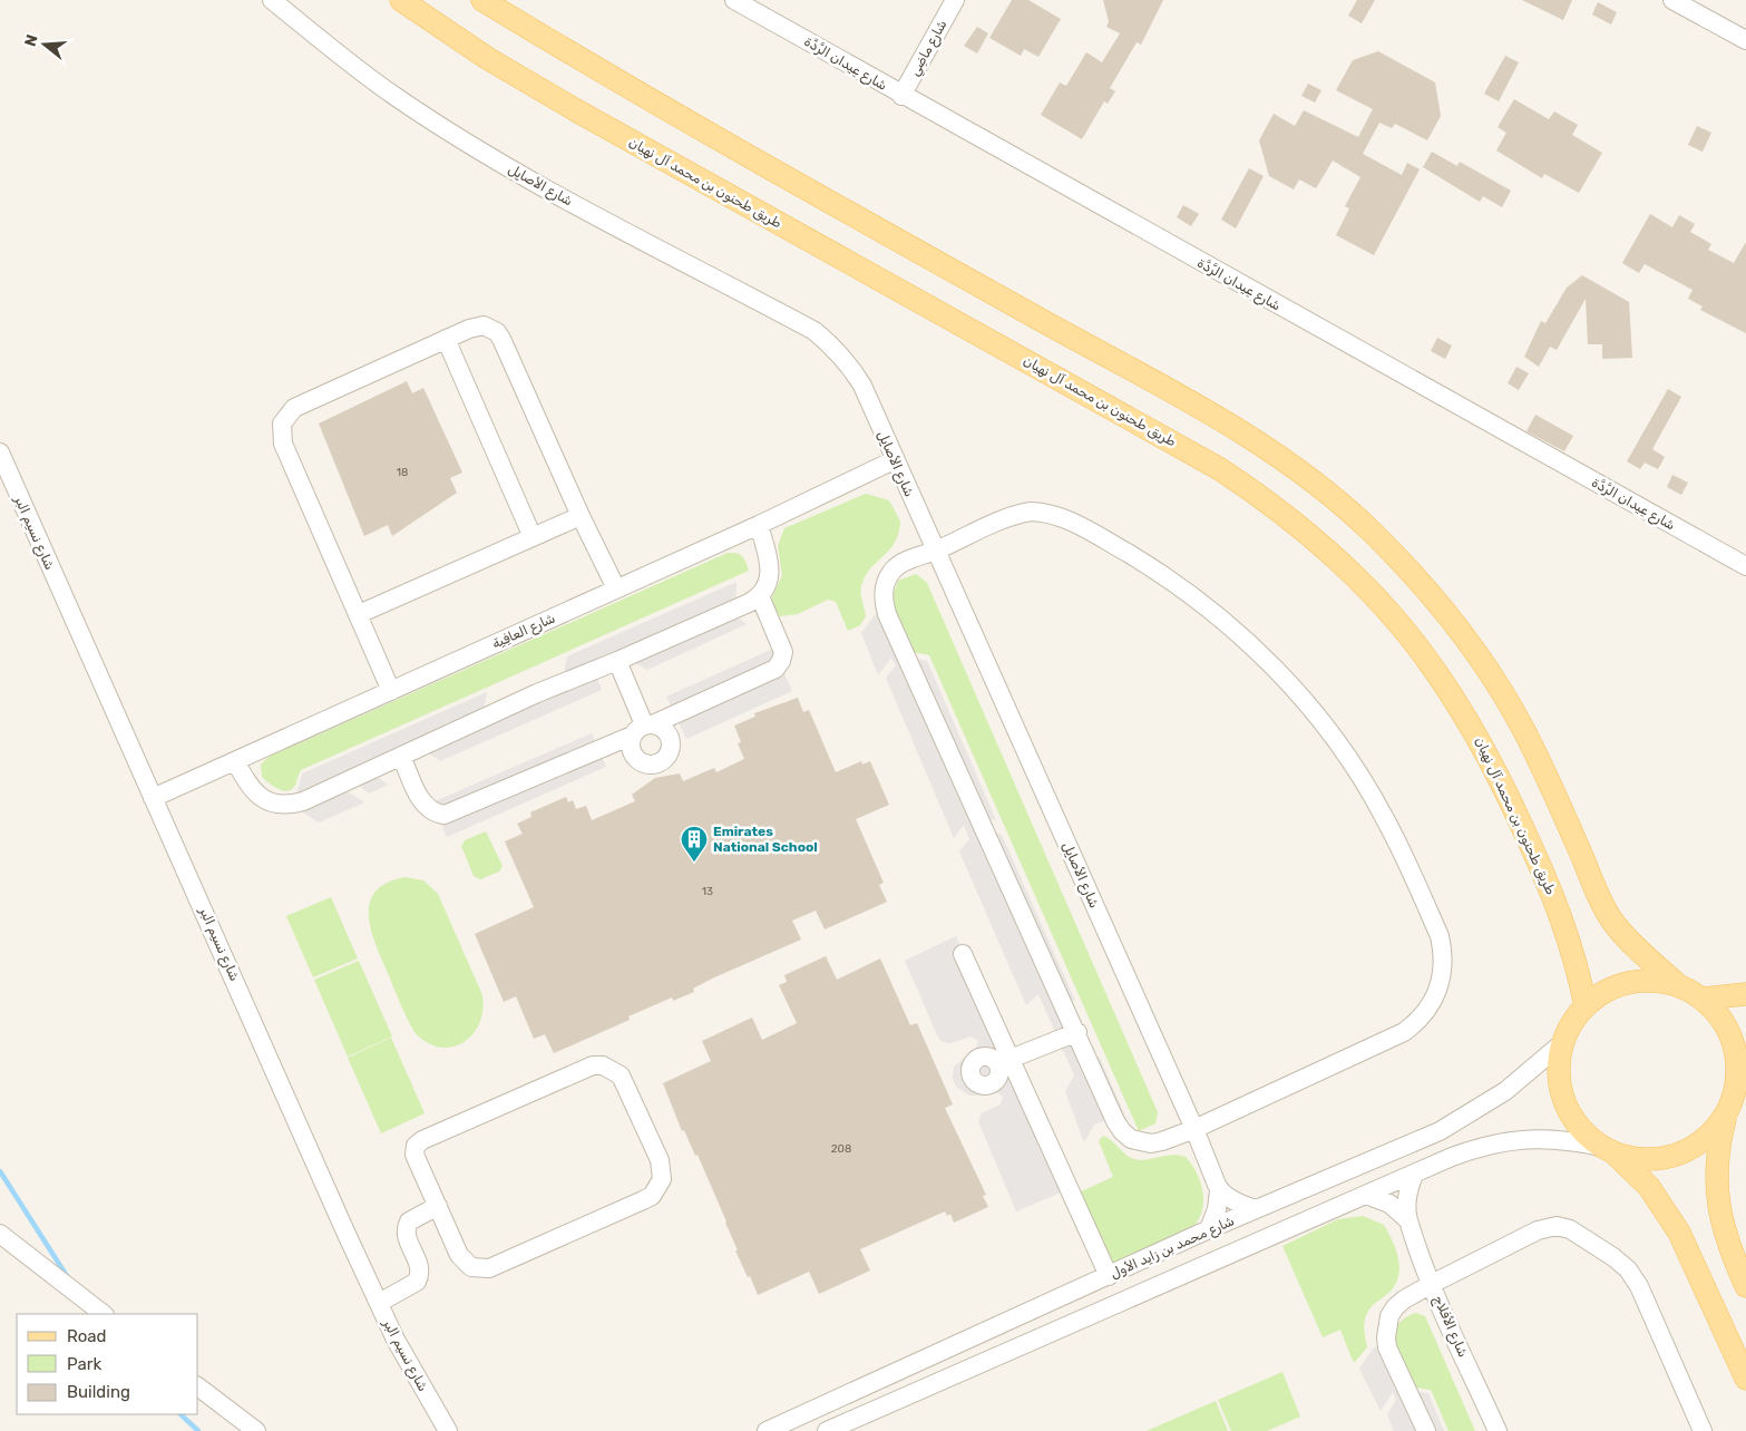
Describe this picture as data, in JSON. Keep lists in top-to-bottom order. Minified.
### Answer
{"streets":{"main road":["طريق طحنون بن محمد آل نهيان"],"street":["شارع ماضِي","شارع عِيدان الرَّدَّة","شارع الأصايِل","شارع نسيم البر","شارع العافِية","شارع محمد بن زايد الأول","شارع الأفلاج"]},"crossings":[["شارع ماضِي","شارع عِيدان الرَّدَّة"],["طريق طحنون بن محمد آل نهيان","شارع محمد بن زايد الأول"],["شارع الأصايِل","شارع العافِية"],["شارع نسيم البر","شارع العافِية"]],"places":{"building":["Emirates National School"]},"house_numbers":["18","13","208"],"legend":["Road","Park","Building"],"north":"left"}
